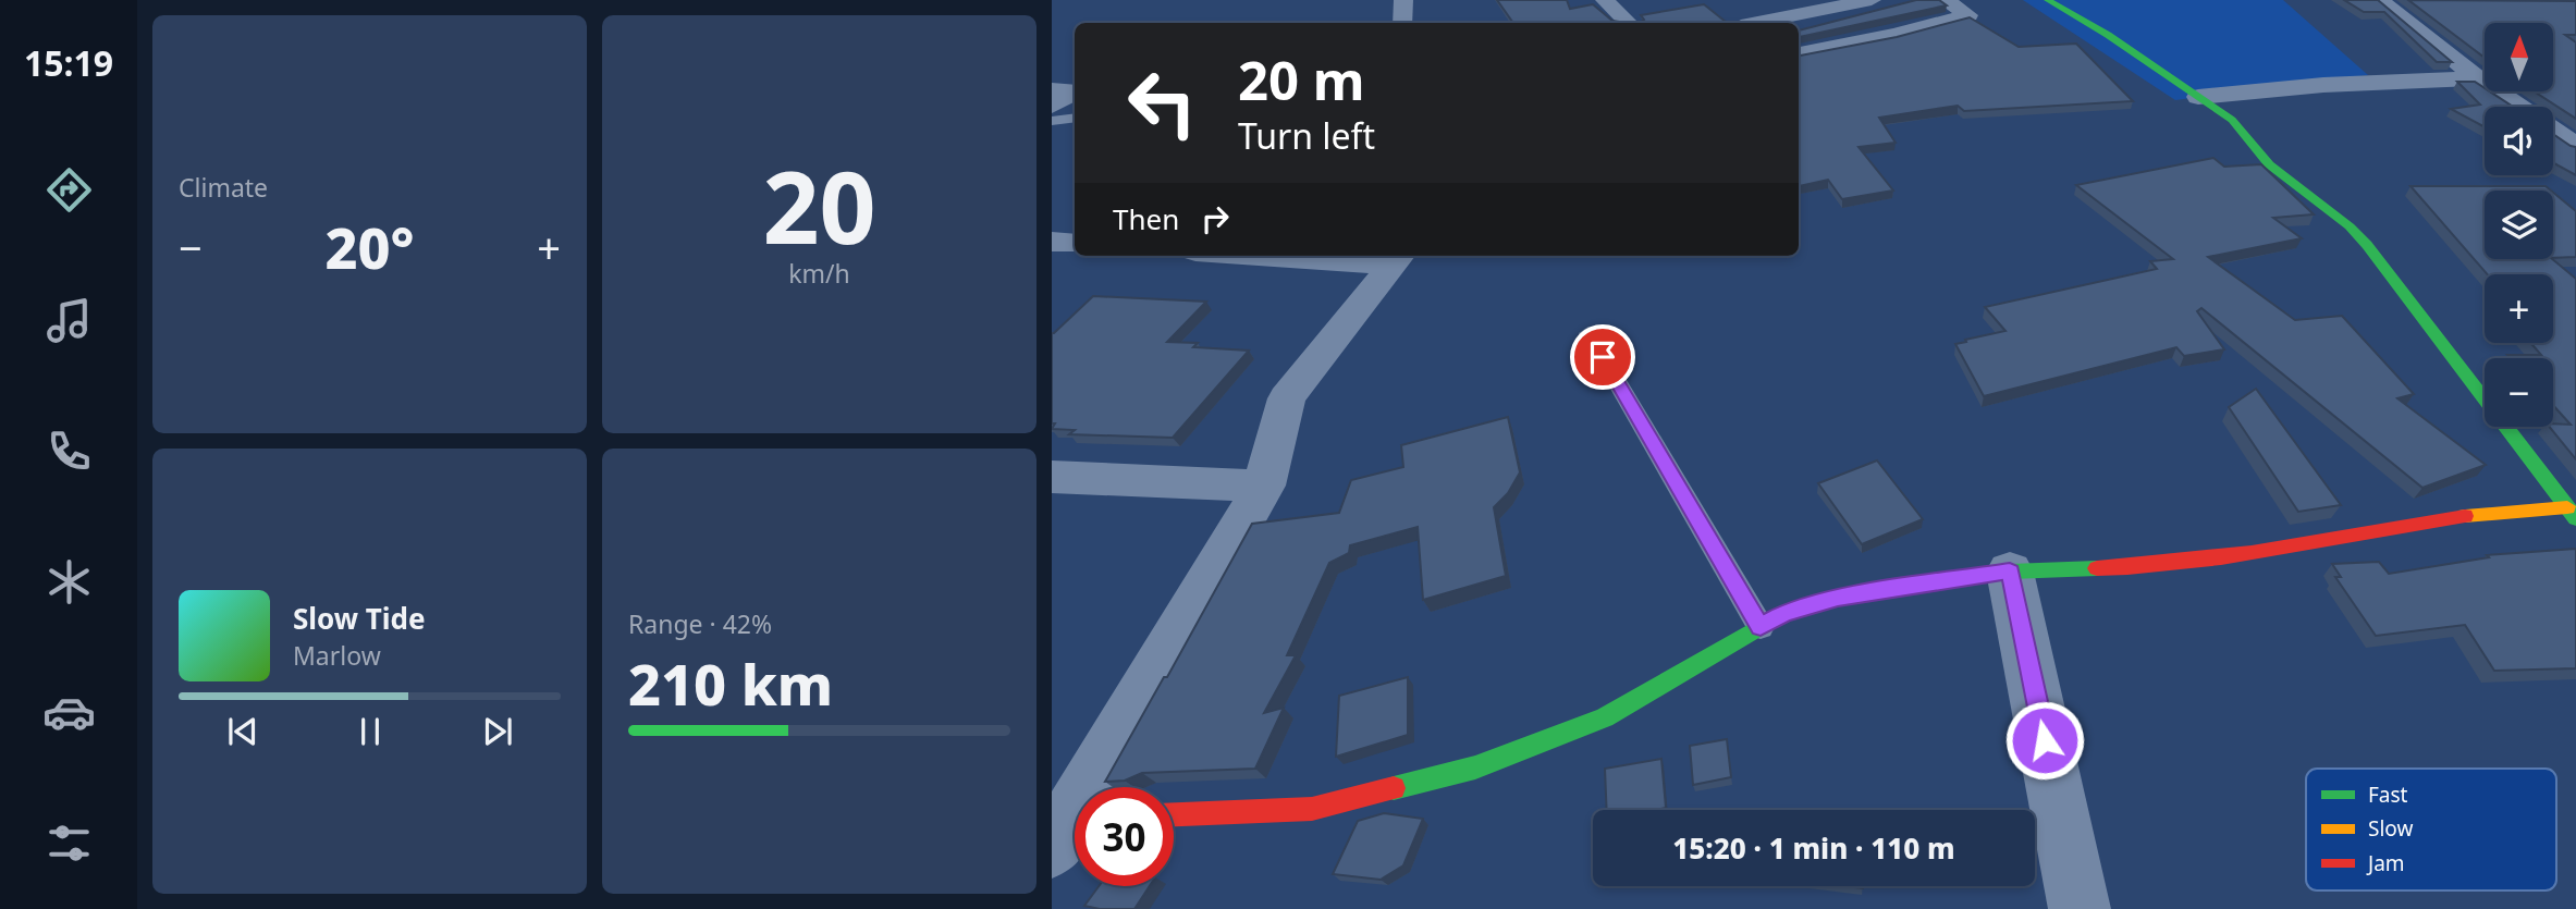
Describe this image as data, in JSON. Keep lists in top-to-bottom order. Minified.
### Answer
{"legend":["Fast","Slow","Jam"],"north":"top","page":{"tabs":"15:19","tile":["Climate",["20","km/h"],["Range · 42%","210 km"]],"map_buttons":["+","−"],"turn":["20 m","Turn left"],"then":"Then","heat":["−","20°","+"],"song":["Slow Tide","Marlow"],"limit":"30","trip":"15:20 · 1 min · 110 m"}}
